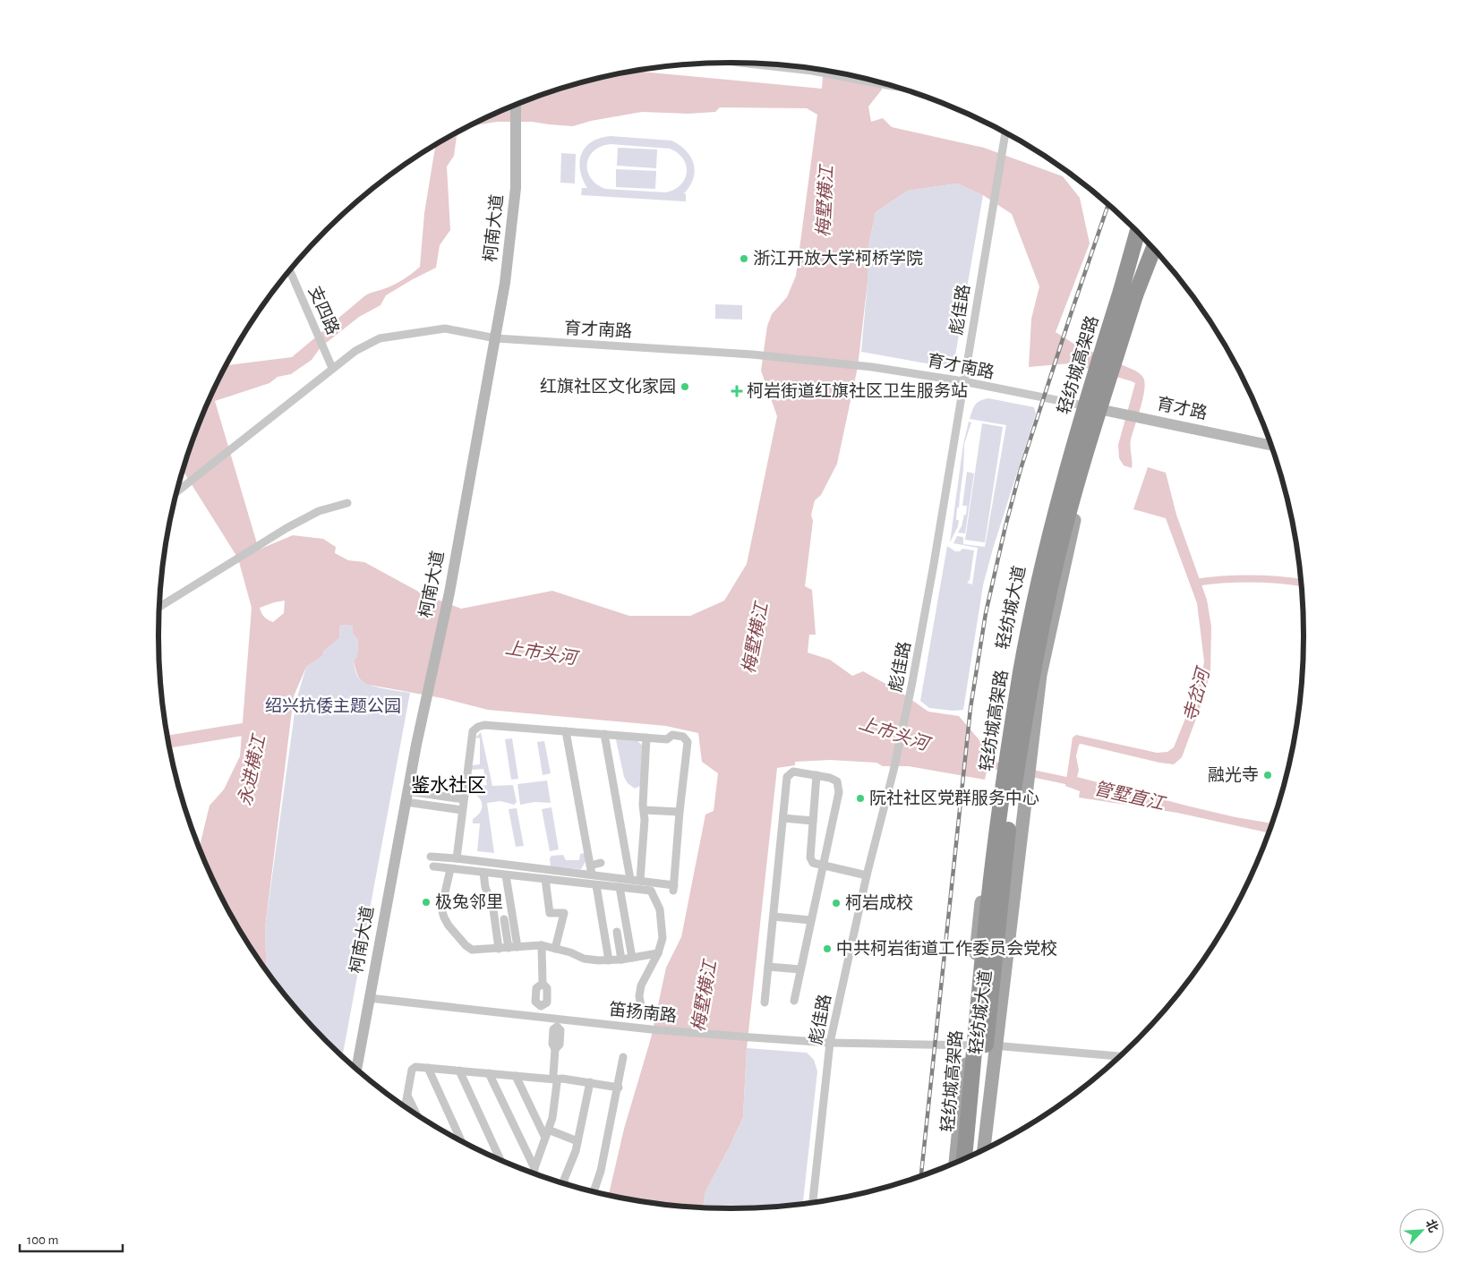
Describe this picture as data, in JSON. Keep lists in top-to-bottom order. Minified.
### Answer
{"streets":{"highway":["轻纺城高架路"],"main road":["柯南大道","育才路","轻纺城大道"],"street":["彪佳路","支四路","育才南路","笛扬南路"]},"crossings":[["柯南大道","育才南路"],["柯南大道","笛扬南路"],["彪佳路","育才南路"],["彪佳路","笛扬南路"],["支四路","育才南路"],["育才南路","育才路"],["育才南路","轻纺城大道"],["育才路","轻纺城大道"],["轻纺城大道","笛扬南路"]],"districts":["鉴水社区"],"water":["梅墅横江","上市头河","寺岔河","永进横江","管墅直江"],"parks":["绍兴抗倭主题公园"],"places":{"other":["浙江开放大学柯桥学院","红旗社区文化家园","融光寺","阮社社区党群服务中心","极兔邻里","柯岩成校","中共柯岩街道工作委员会党校"],"health":["柯岩街道红旗社区卫生服务站"]},"scale_bar":"100 m","north":"top right"}
